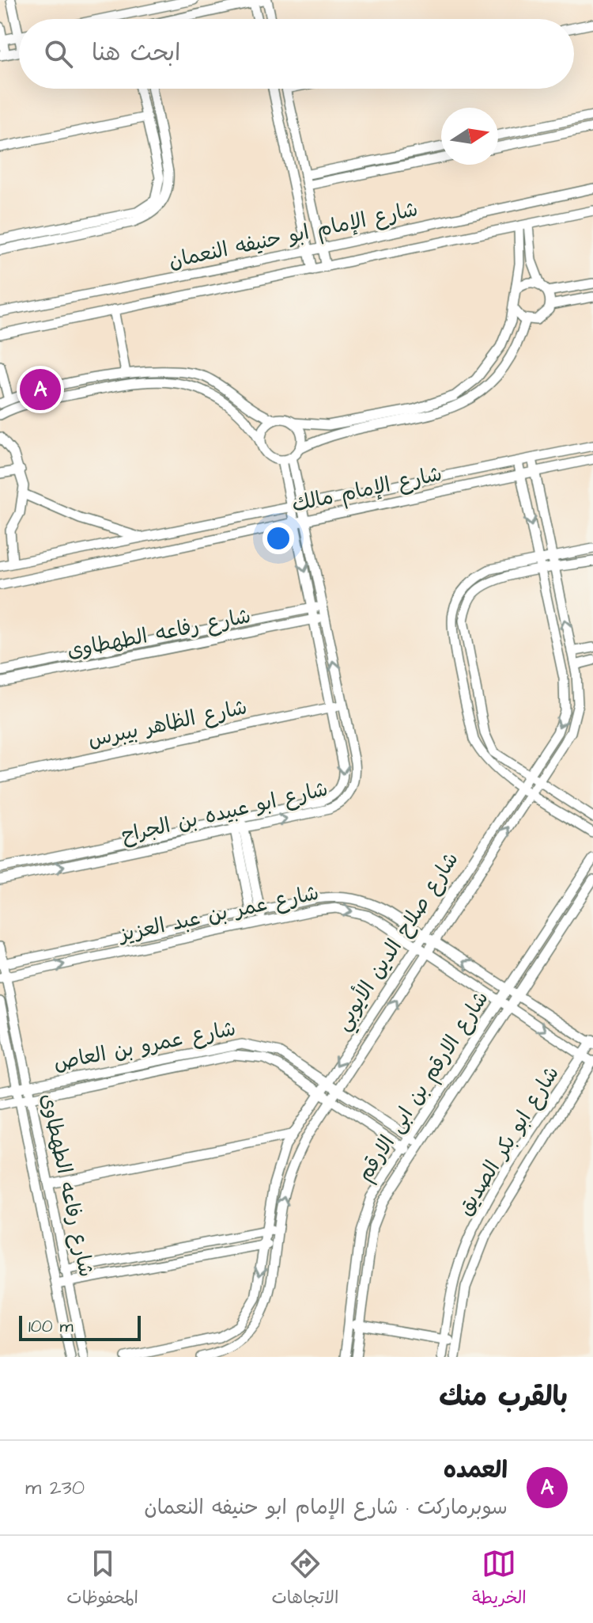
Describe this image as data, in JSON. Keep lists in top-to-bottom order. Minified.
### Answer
{"streets":{"street":["شارع الإمام ابو حنيفه النعمان","شارع الإمام مالك","شارع رفاعه الطهطاوى","شارع الظاهر بيبرس","شارع ابو عبيده بن الجراح","شارع عمر بن عبد العزيز","شارع صلاح الدين الأيوبي","شارع عمرو بن العاص","شارع الارقم بن ابى الارقم","شارع ابو بكر الصديق"]},"crossings":[["شارع الإمام مالك","شارع ابو عبيده بن الجراح"],["شارع الإمام مالك","شارع صلاح الدين الأيوبي"],["شارع رفاعه الطهطاوى","شارع ابو عبيده بن الجراح"],["شارع رفاعه الطهطاوى","شارع عمر بن عبد العزيز"],["شارع رفاعه الطهطاوى","شارع عمرو بن العاص"],["شارع الظاهر بيبرس","شارع ابو عبيده بن الجراح"],["شارع عمر بن عبد العزيز","شارع صلاح الدين الأيوبي"],["شارع عمر بن عبد العزيز","شارع الارقم بن ابى الارقم"],["شارع عمر بن عبد العزيز","شارع ابو بكر الصديق"],["شارع صلاح الدين الأيوبي","شارع عمرو بن العاص"],["شارع عمرو بن العاص","شارع الارقم بن ابى الارقم"]],"scale_bar":"100 m","north":"right","page":{"search":"ابحث هنا","pins":"A","scale":"100 m","heading":"بالقرب منك","list":[{"mark":"A","name":"العمده","note":"سوبرماركت · شارع الإمام ابو حنيفه النعمان","value":"230 m"}],"nav":["الخريطة","الاتجاهات","المحفوظات"]}}
